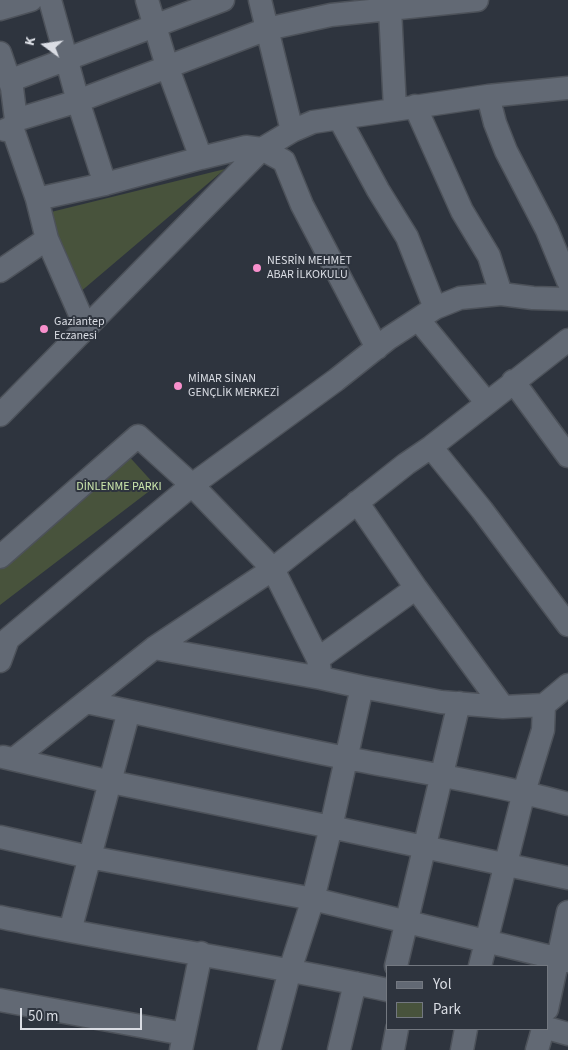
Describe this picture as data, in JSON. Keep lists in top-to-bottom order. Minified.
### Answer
{"parks":["DİNLENME PARKI"],"places":["NESRİN MEHMET ABAR İLKOKULU","Gaziantep Eczanesi","MİMAR SİNAN GENÇLİK MERKEZİ"],"legend":["Yol","Park"],"scale_bar":"50 m","north":"left"}
